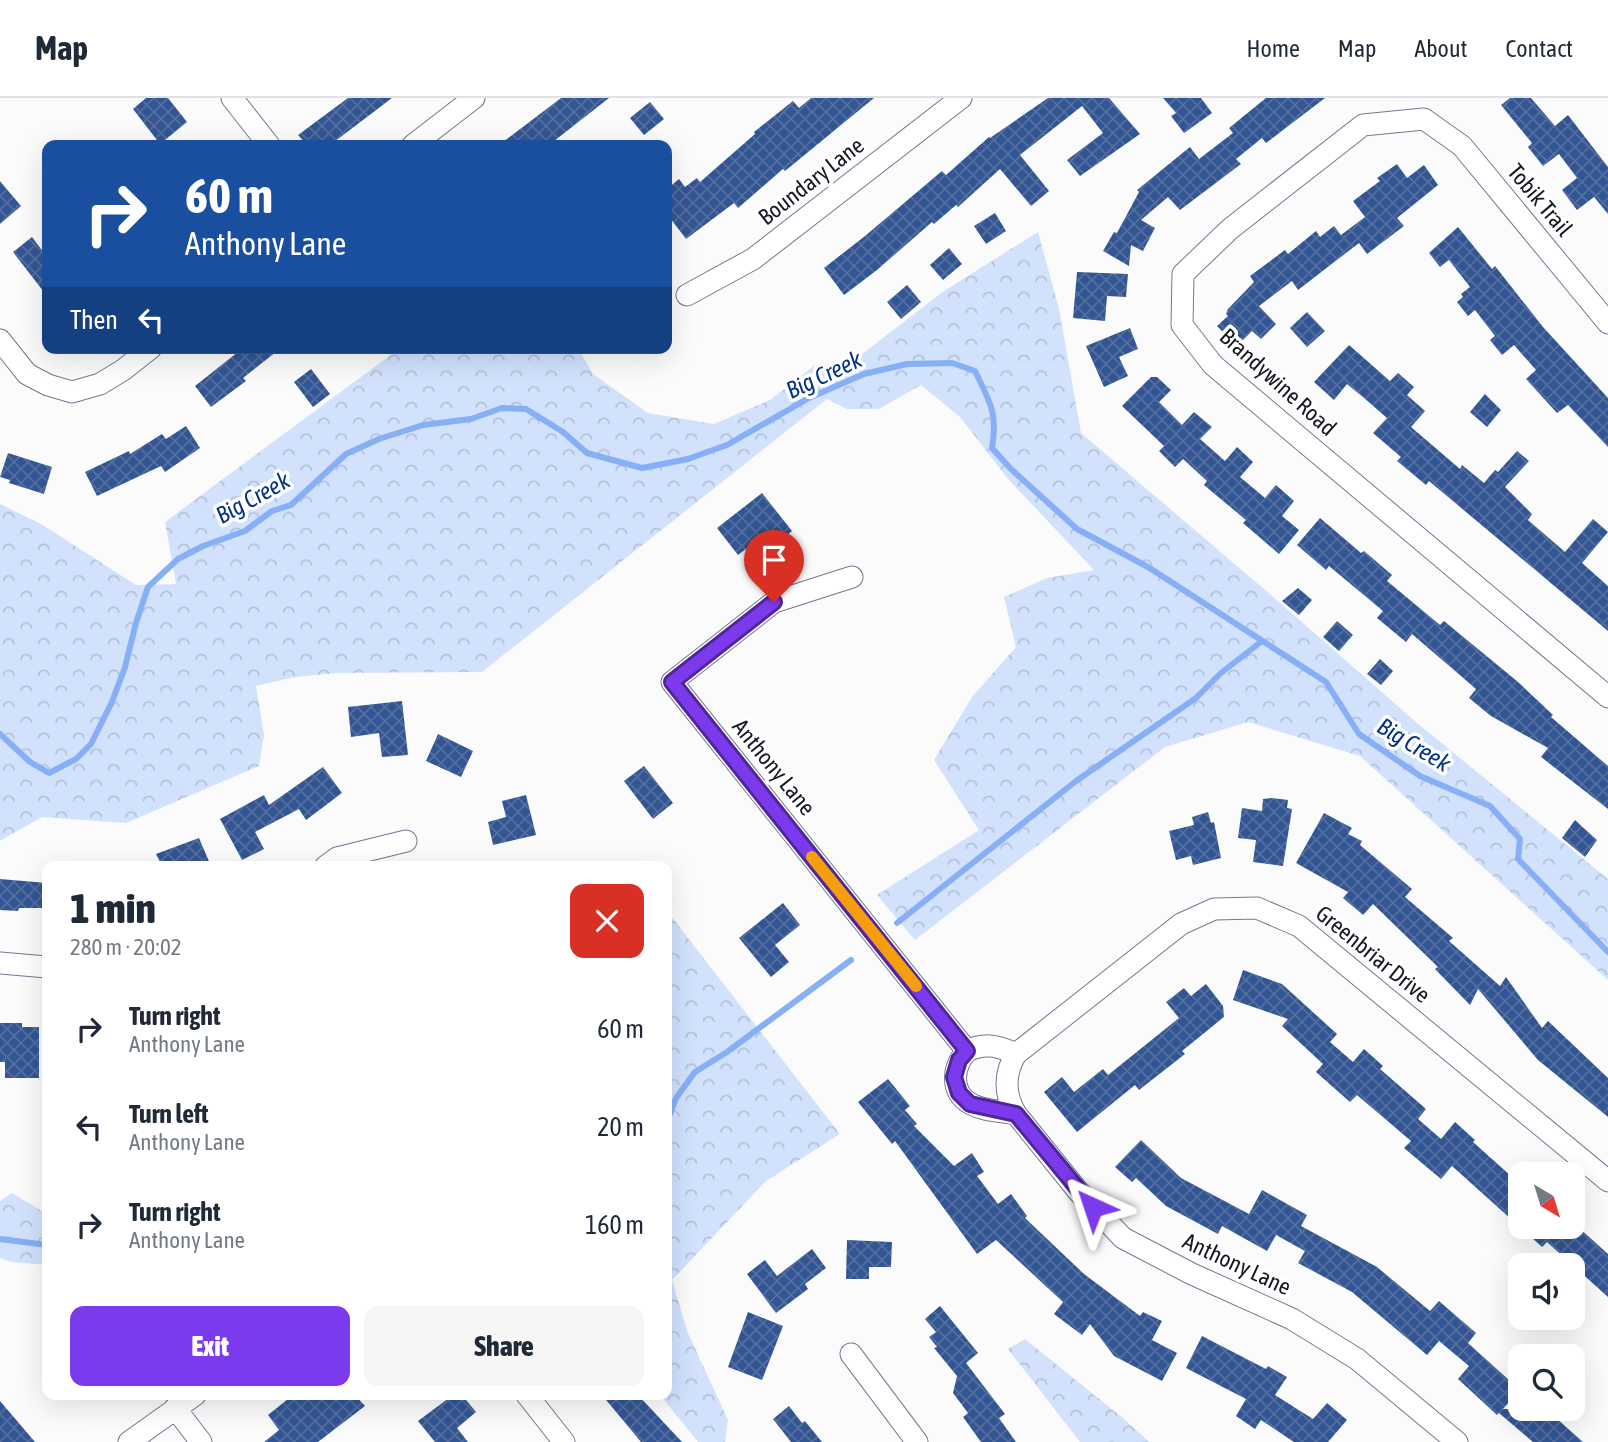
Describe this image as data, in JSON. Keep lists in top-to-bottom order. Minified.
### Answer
{"streets":{"street":["Boundary Lane","Tobik Trail","Brandywine Road","Anthony Lane","Greenbriar Drive"]},"crossings":[["Tobik Trail","Brandywine Road"],["Anthony Lane","Greenbriar Drive"]],"water":["Big Creek"],"north":"bottom right","page":{"header":"Map","nav":["Home","Map","About","Contact"],"turn":["60 m","Anthony Lane"],"then":"Then","heading":["1 min","280 m · 20:02"],"list":[{"name":"Turn right","note":"Anthony Lane","value":"60 m"},{"name":"Turn left","note":"Anthony Lane","value":"20 m"},{"name":"Turn right","note":"Anthony Lane","value":"160 m"}],"buttons":["Exit","Share"]}}
